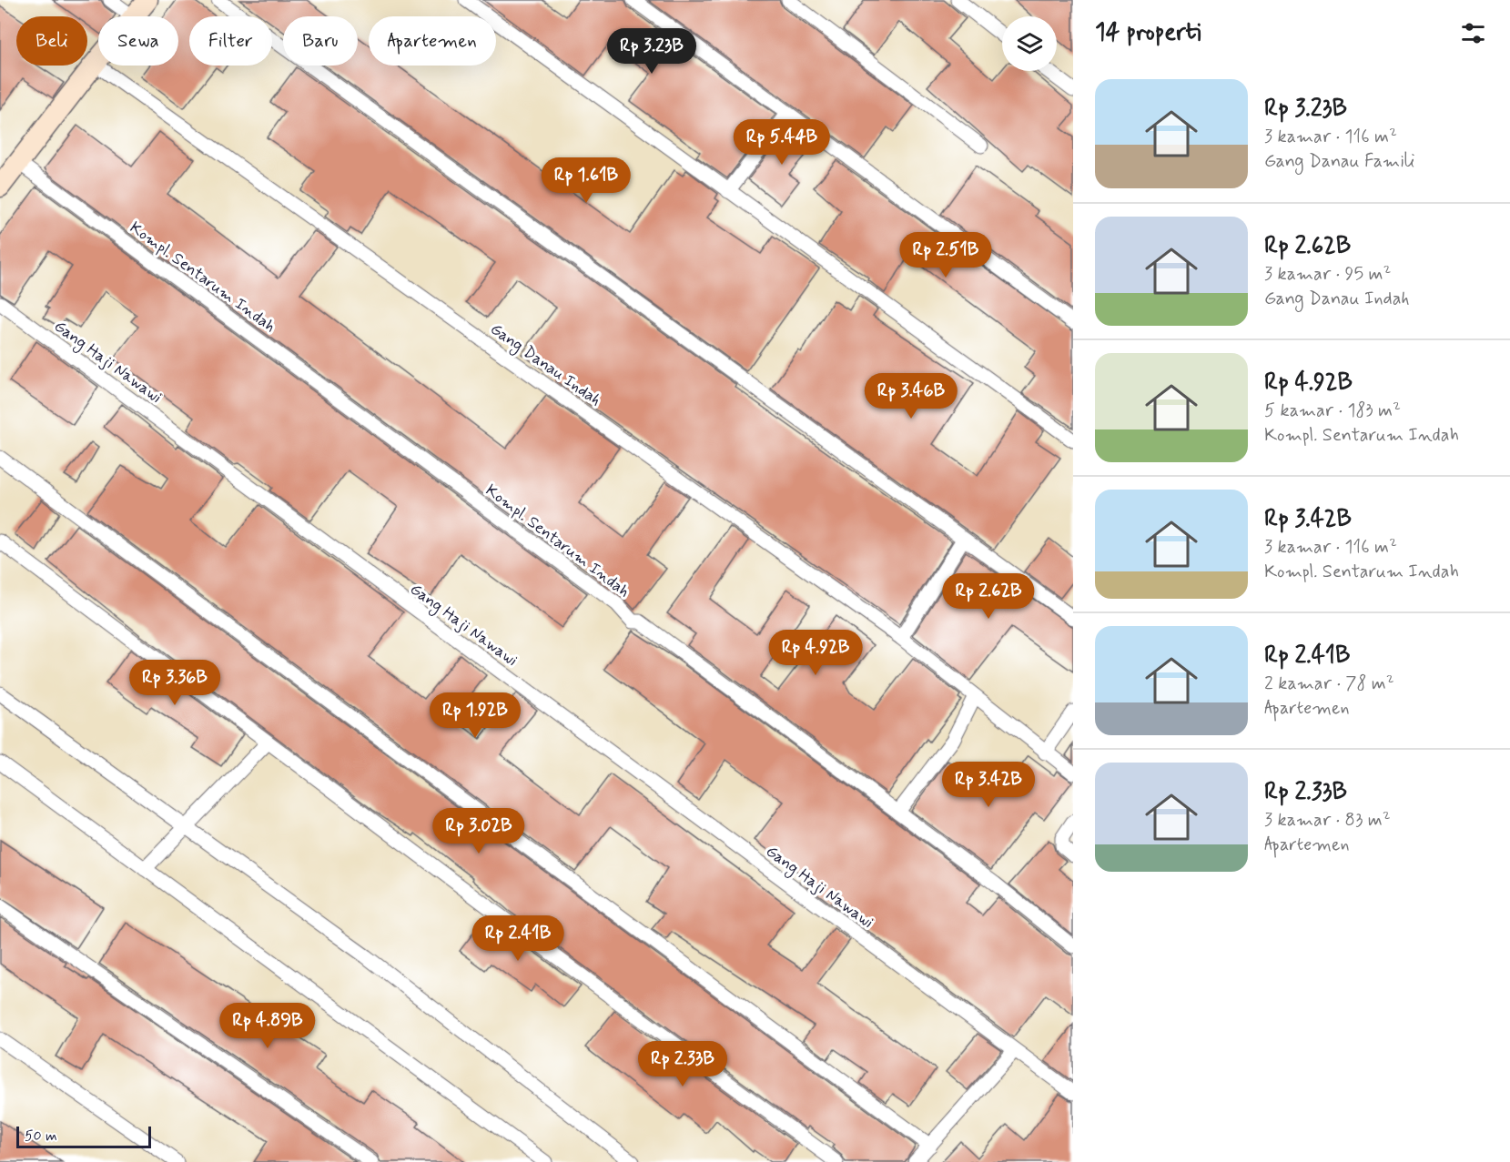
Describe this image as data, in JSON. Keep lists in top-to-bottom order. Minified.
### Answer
{"streets":{"street":["Kompl. Sentarum Indah","Gang Haji Nawawi","Gang Danau Indah"]},"scale_bar":"50 m","page":{"heading":"14 properti","chip":["Beli","Sewa","Filter","Baru","Apartemen"],"price":["Rp 3.23B","Rp 5.44B","Rp 1.61B","Rp 2.51B","Rp 3.46B","Rp 2.62B","Rp 4.92B","Rp 3.36B","Rp 1.92B","Rp 3.42B","Rp 3.02B","Rp 2.41B","Rp 4.89B","Rp 2.33B"],"list":[{"name":"Rp 3.23B","note":"3 kamar · 116 m² · Gang Danau Famili"},{"name":"Rp 2.62B","note":"3 kamar · 95 m² · Gang Danau Indah"},{"name":"Rp 4.92B","note":"5 kamar · 183 m² · Kompl. Sentarum Indah"},{"name":"Rp 3.42B","note":"3 kamar · 116 m² · Kompl. Sentarum Indah"},{"name":"Rp 2.41B","note":"2 kamar · 78 m² · Apartemen"},{"name":"Rp 2.33B","note":"3 kamar · 83 m² · Apartemen"}],"scale":"50 m"}}
